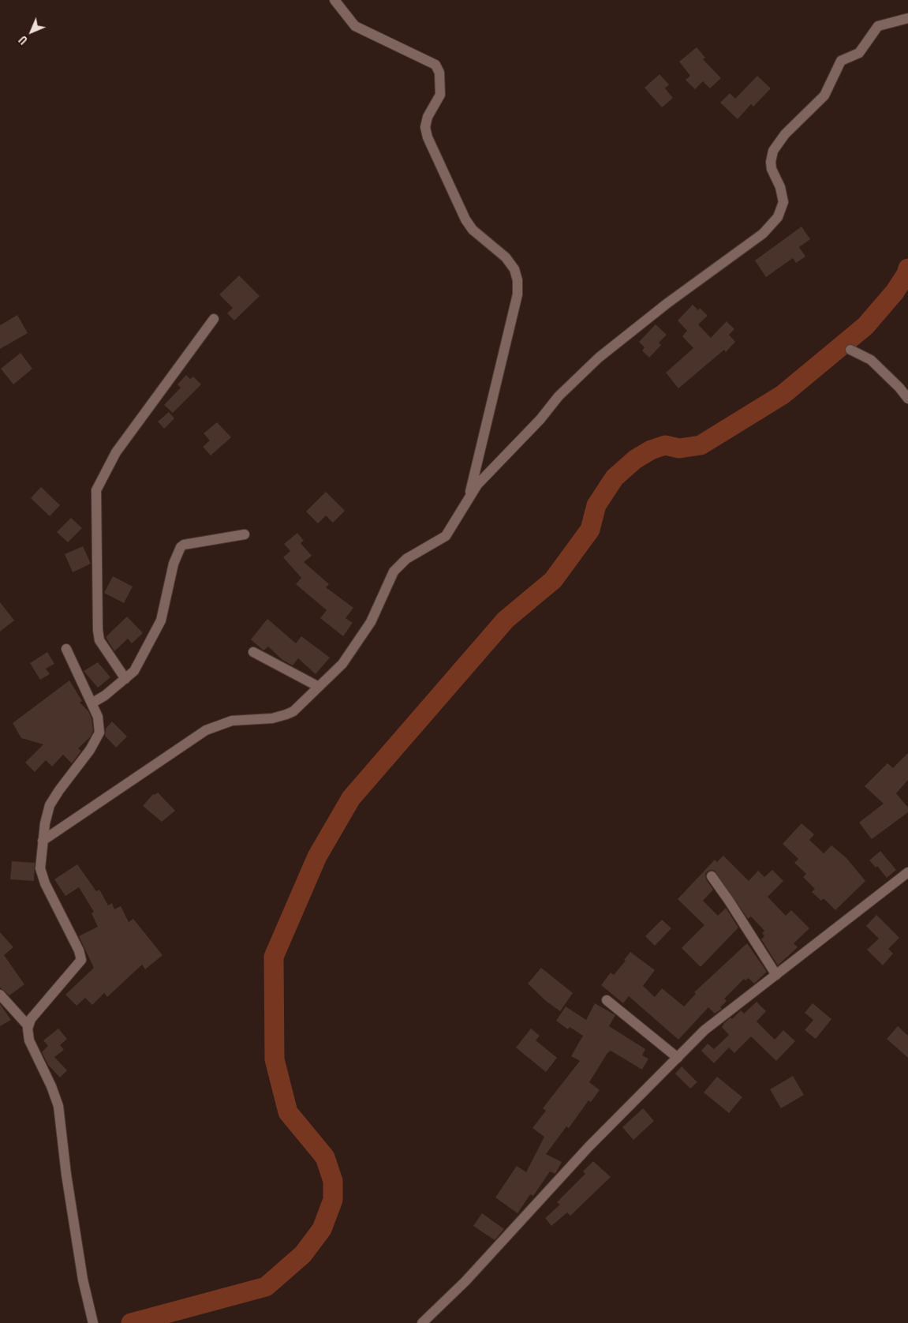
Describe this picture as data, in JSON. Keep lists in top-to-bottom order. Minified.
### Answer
{"north":"bottom left"}
